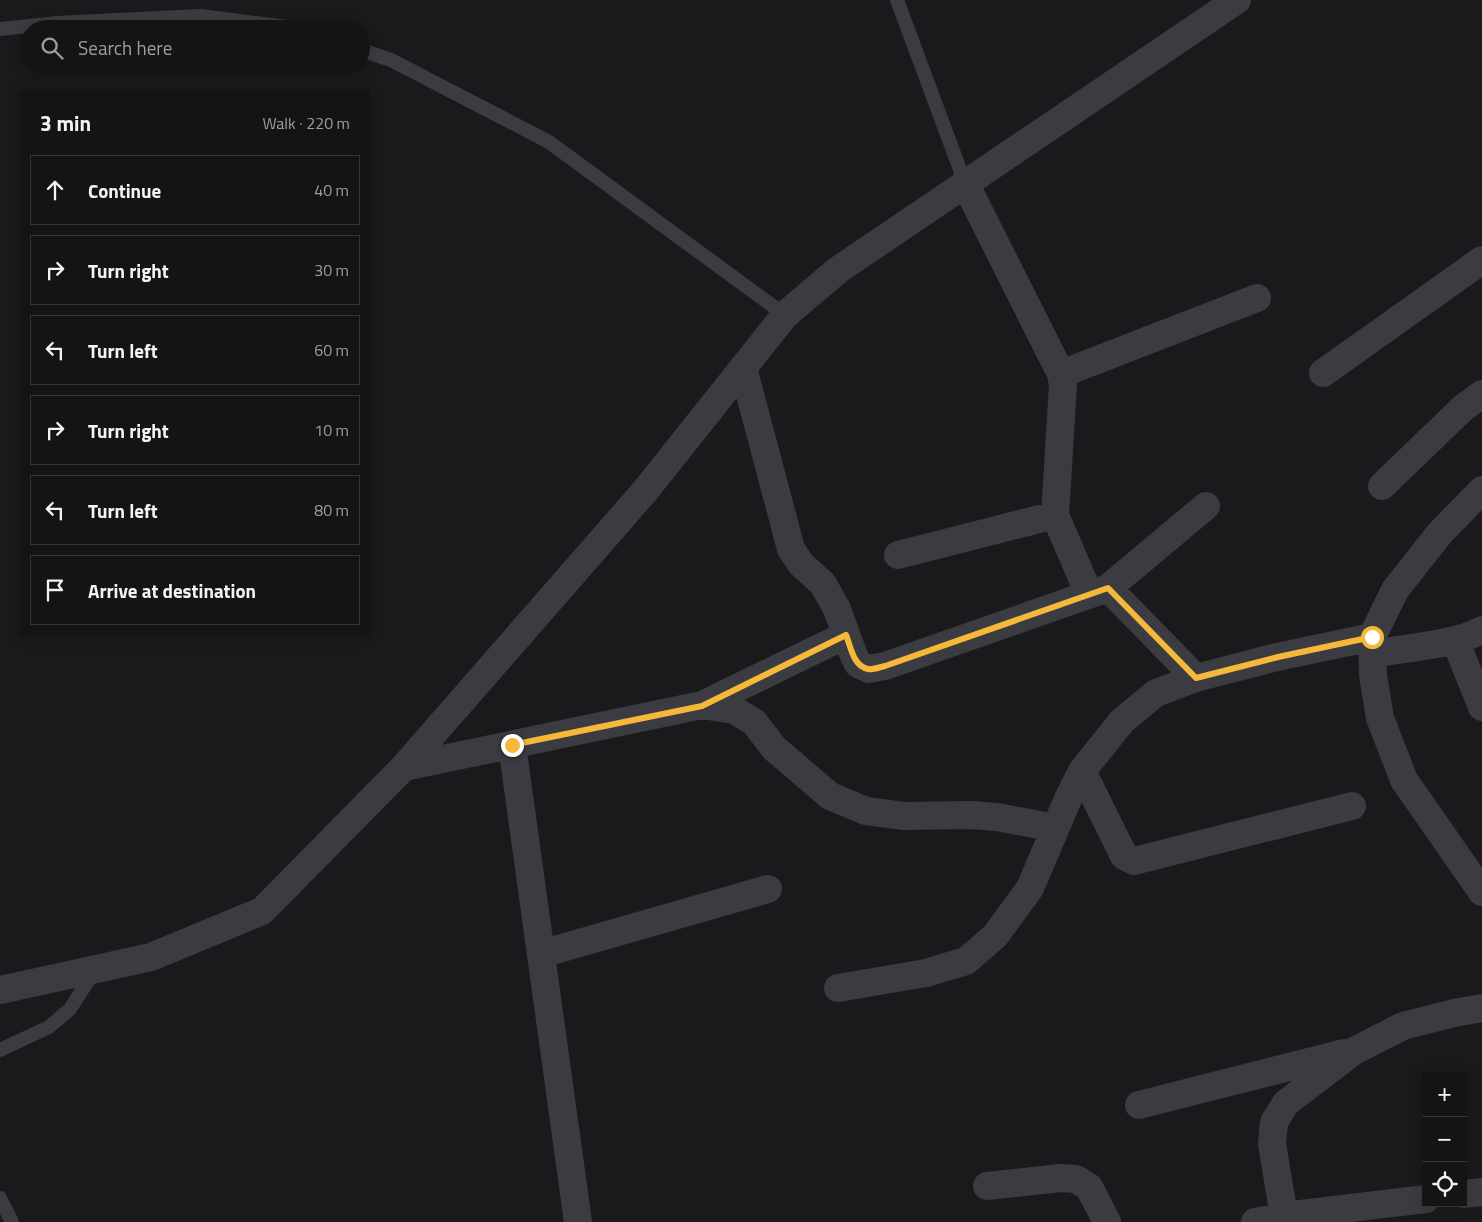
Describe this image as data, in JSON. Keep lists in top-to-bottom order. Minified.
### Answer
{"page":{"search":"Search here","heading":["3 min","Walk · 220 m"],"list":[["Continue","40 m"],["Turn right","30 m"],["Turn left","60 m"],["Turn right","10 m"],["Turn left","80 m"],"Arrive at destination"],"map_buttons":["+","−"]}}
